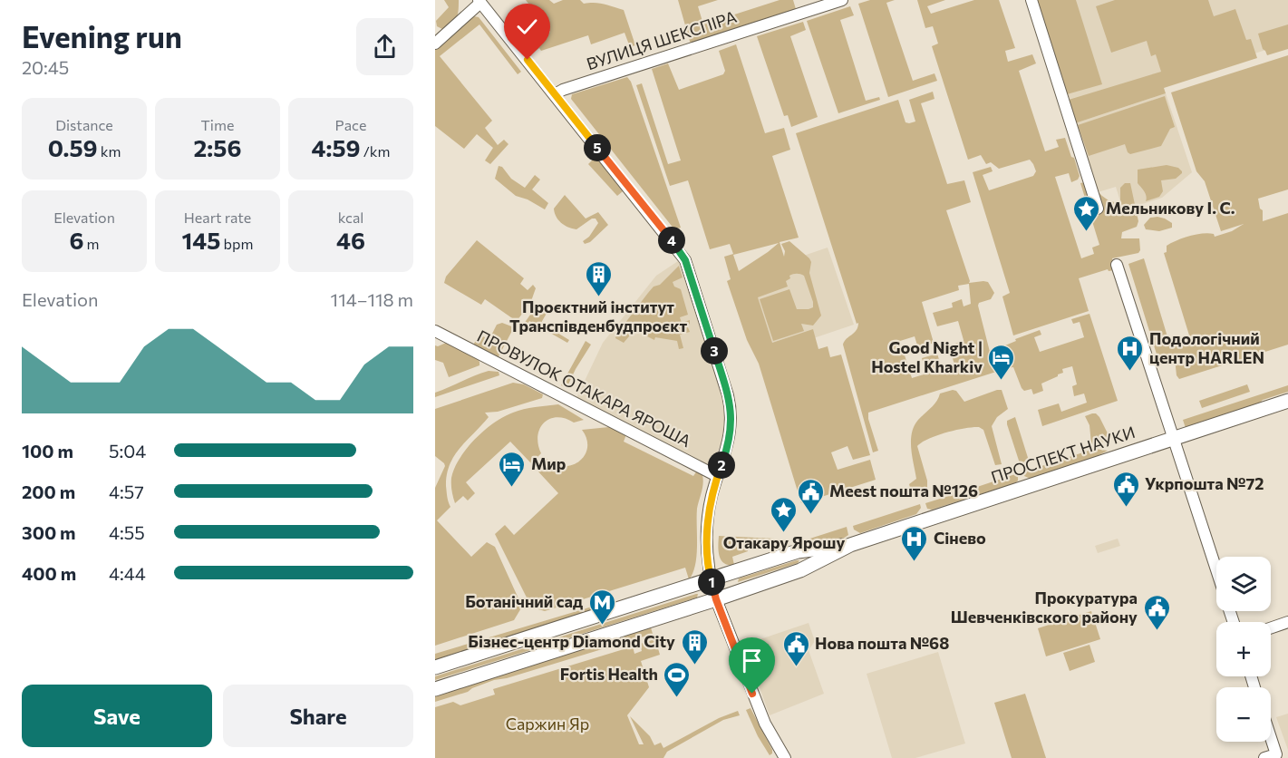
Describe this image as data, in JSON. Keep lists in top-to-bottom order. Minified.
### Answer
{"streets":{"main road":["ПРОСПЕКТ НАУКИ"],"street":["ВУЛИЦЯ ШЕКСПІРА","ПРОВУЛОК ОТАКАРА ЯРОША"]},"parks":["Саржин Яр"],"places":{"place":["Мельникову І. С.","Отакару Ярошу"],"building":["Проєктний інститут Транспівденбудпроєкт","Бізнес-центр Diamond City"],"hospital":["Подологічний центр HARLEN","Сінево"],"hotel":["Good Night | Hostel Kharkiv","Мир"],"public building":["Укрпошта №72","Meest пошта №126","Прокуратура Шевченківского району","Нова пошта №68"],"metro station":["Ботанічний сад"],"sports":["Fortis Health"]},"page":{"heading":["Evening run","20:45"],"stats":[["Distance","0.59 km"],["Time","2:56"],["Pace","4:59 /km"],["Elevation","6 m"],["Heart rate","145 bpm"],["kcal","46"]],"pins":["5","4","3","2","1"],"chart":["Elevation","114–118 m"],"list":[{"name":"100 m","note":"5:04"},{"name":"200 m","note":"4:57"},{"name":"300 m","note":"4:55"},{"name":"400 m","note":"4:44"}],"map_buttons":["+","−"],"buttons":["Save","Share"]}}
